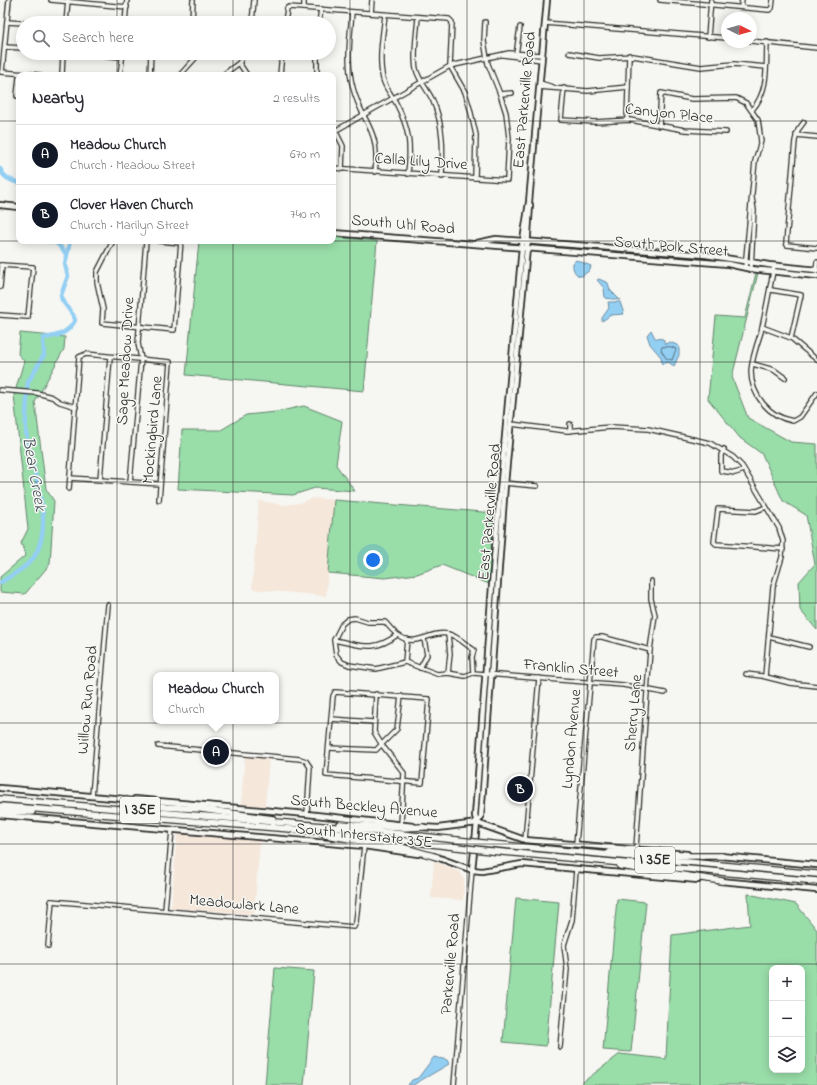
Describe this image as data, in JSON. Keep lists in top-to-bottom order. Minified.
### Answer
{"streets":{"highway":["I 35E"],"main road":["East Parkerville Road","South Uhl Road","South Polk Street","South Beckley Avenue","South Interstate 35E","Parkerville Road"],"street":["Canyon Place","Calla Lily Drive","Sage Meadow Drive","Mockingbird Lane","Franklin Street","Willow Run Road","Sherry Lane","Lyndon Avenue","Meadowlark Lane"]},"crossings":[["East Parkerville Road","South Uhl Road"],["East Parkerville Road","South Polk Street"],["East Parkerville Road","Franklin Street"],["East Parkerville Road","South Beckley Avenue"],["East Parkerville Road","Parkerville Road"],["South Uhl Road","South Polk Street"],["Sage Meadow Drive","Mockingbird Lane"],["Franklin Street","Sherry Lane"],["Franklin Street","Lyndon Avenue"],["Willow Run Road","South Beckley Avenue"],["Sherry Lane","Lyndon Avenue"],["Sherry Lane","South Beckley Avenue"],["Lyndon Avenue","South Beckley Avenue"],["South Interstate 35E","Meadowlark Lane"],["South Interstate 35E","Parkerville Road"]],"water":["Bear Creek"],"north":"right","page":{"search":"Search here","heading":["Nearby","2 results"],"list":[{"mark":"A","name":"Meadow Church","note":"Church · Meadow Street","value":"670 m"},{"mark":"B","name":"Clover Haven Church","note":"Church · Marilyn Street","value":"740 m"}],"popup":["Meadow Church","Church"],"pins":["A","B"],"map_buttons":["+","−"]}}
